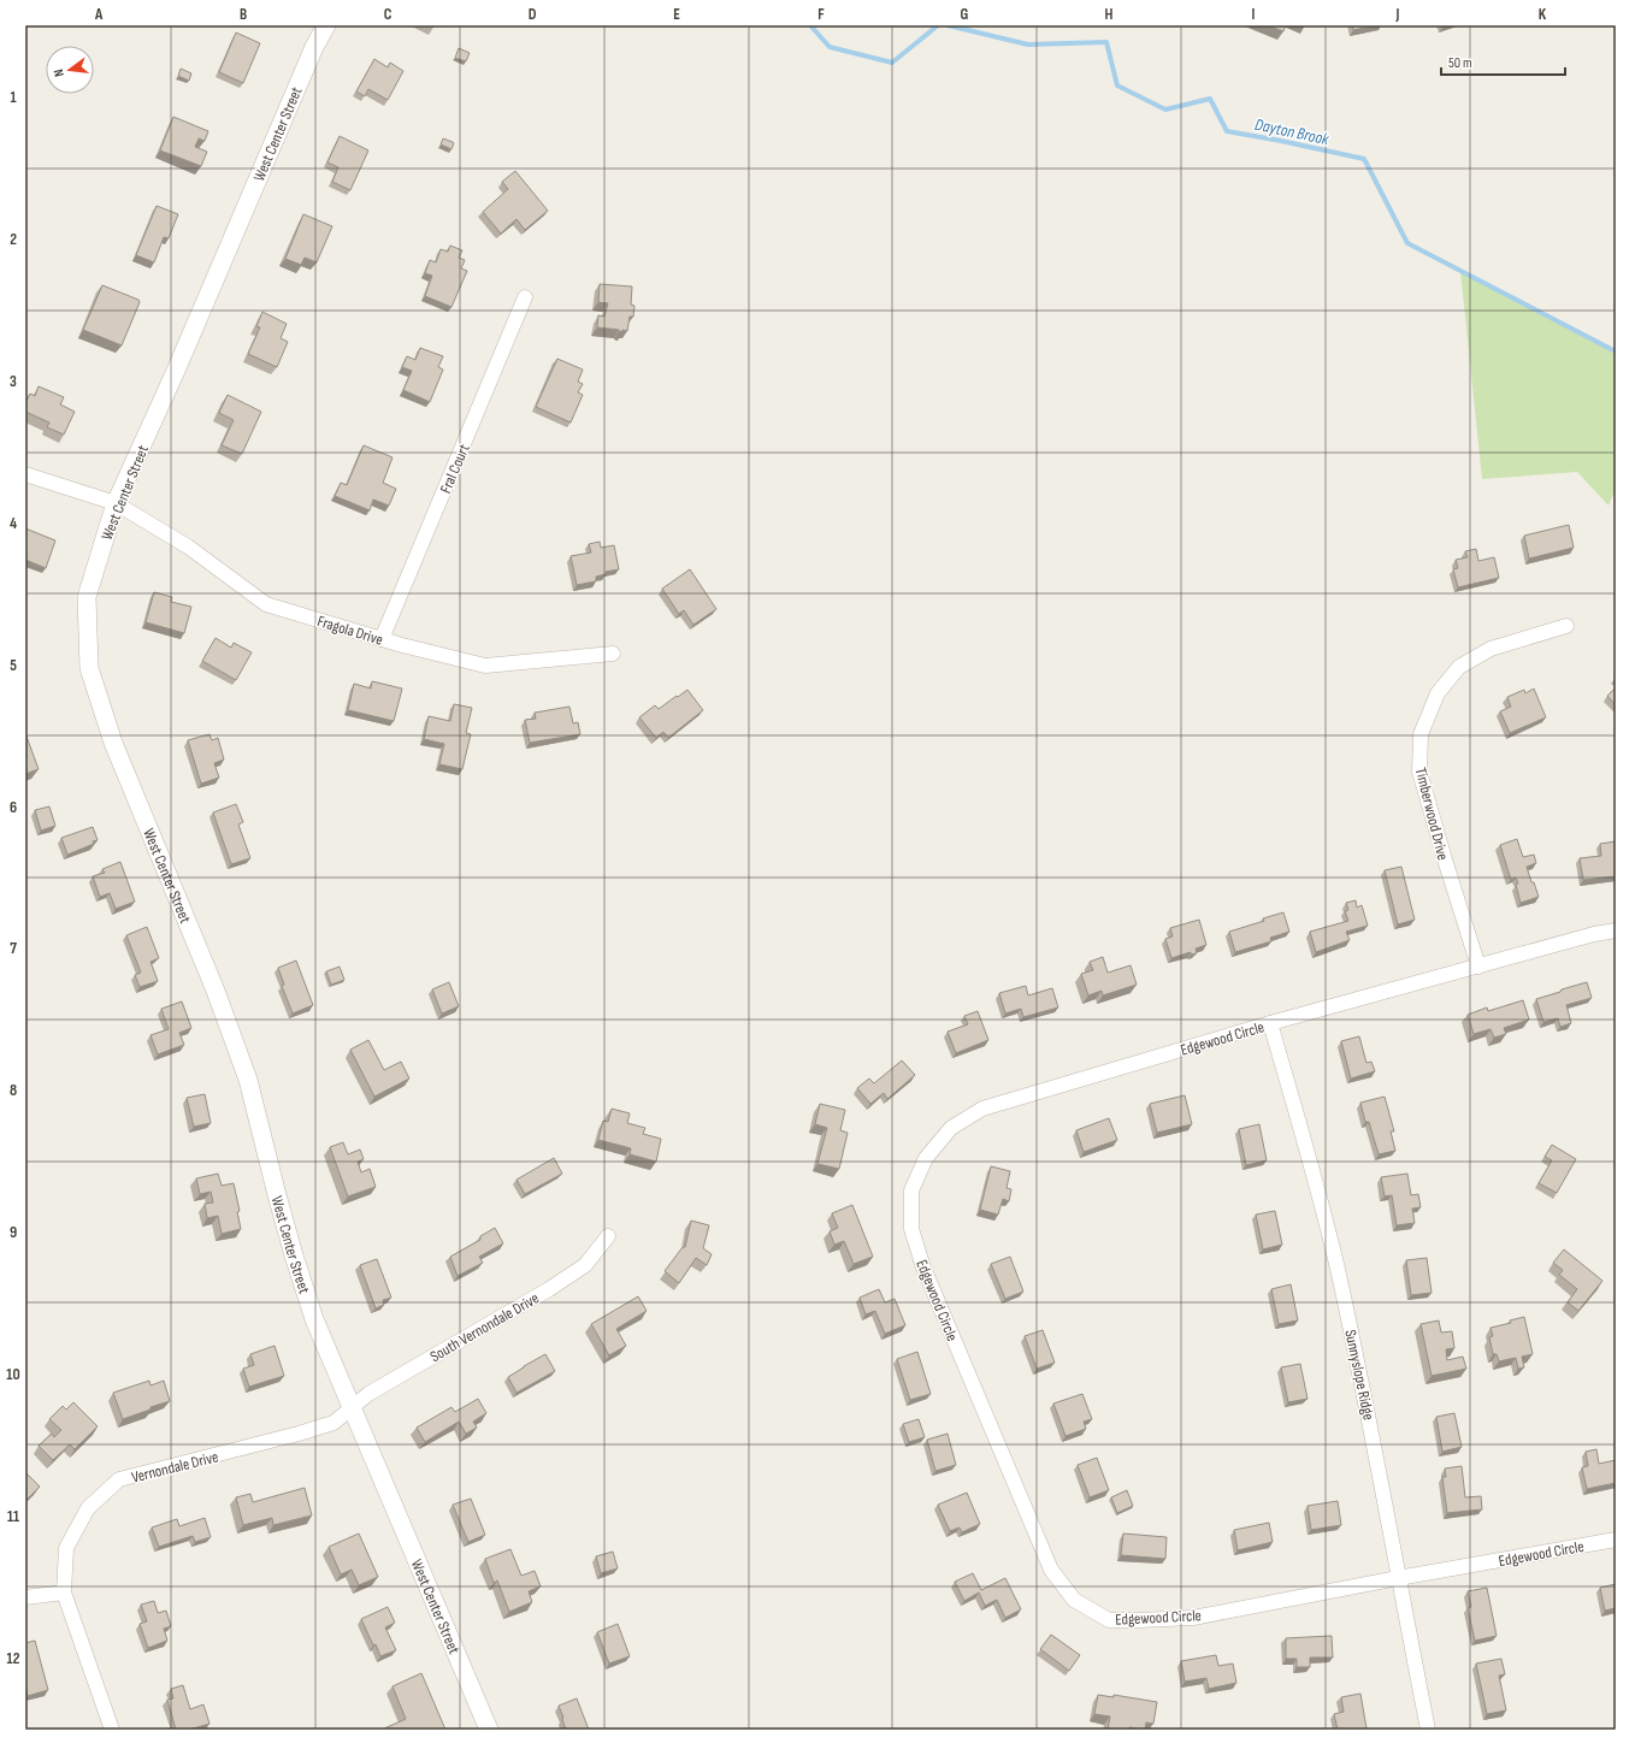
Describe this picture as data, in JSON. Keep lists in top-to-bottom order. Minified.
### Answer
{"streets":{"street":["West Center Street","Fral Court","Fragola Drive","Timberwood Drive","Edgewood Circle","South Vernondale Drive","Sunnyslope Ridge","Vernondale Drive"]},"crossings":[["West Center Street","Fragola Drive"],["West Center Street","South Vernondale Drive"],["West Center Street","Vernondale Drive"],["Fral Court","Fragola Drive"],["Timberwood Drive","Edgewood Circle"],["Edgewood Circle","Sunnyslope Ridge"],["South Vernondale Drive","Vernondale Drive"]],"water":["Dayton Brook"],"scale_bar":"50 m","north":"left","grid":{"columns":["A","B","C","D","E","F","G","H","I","J","K"],"rows":["1","2","3","4","5","6","7","8","9","10","11","12"]}}
